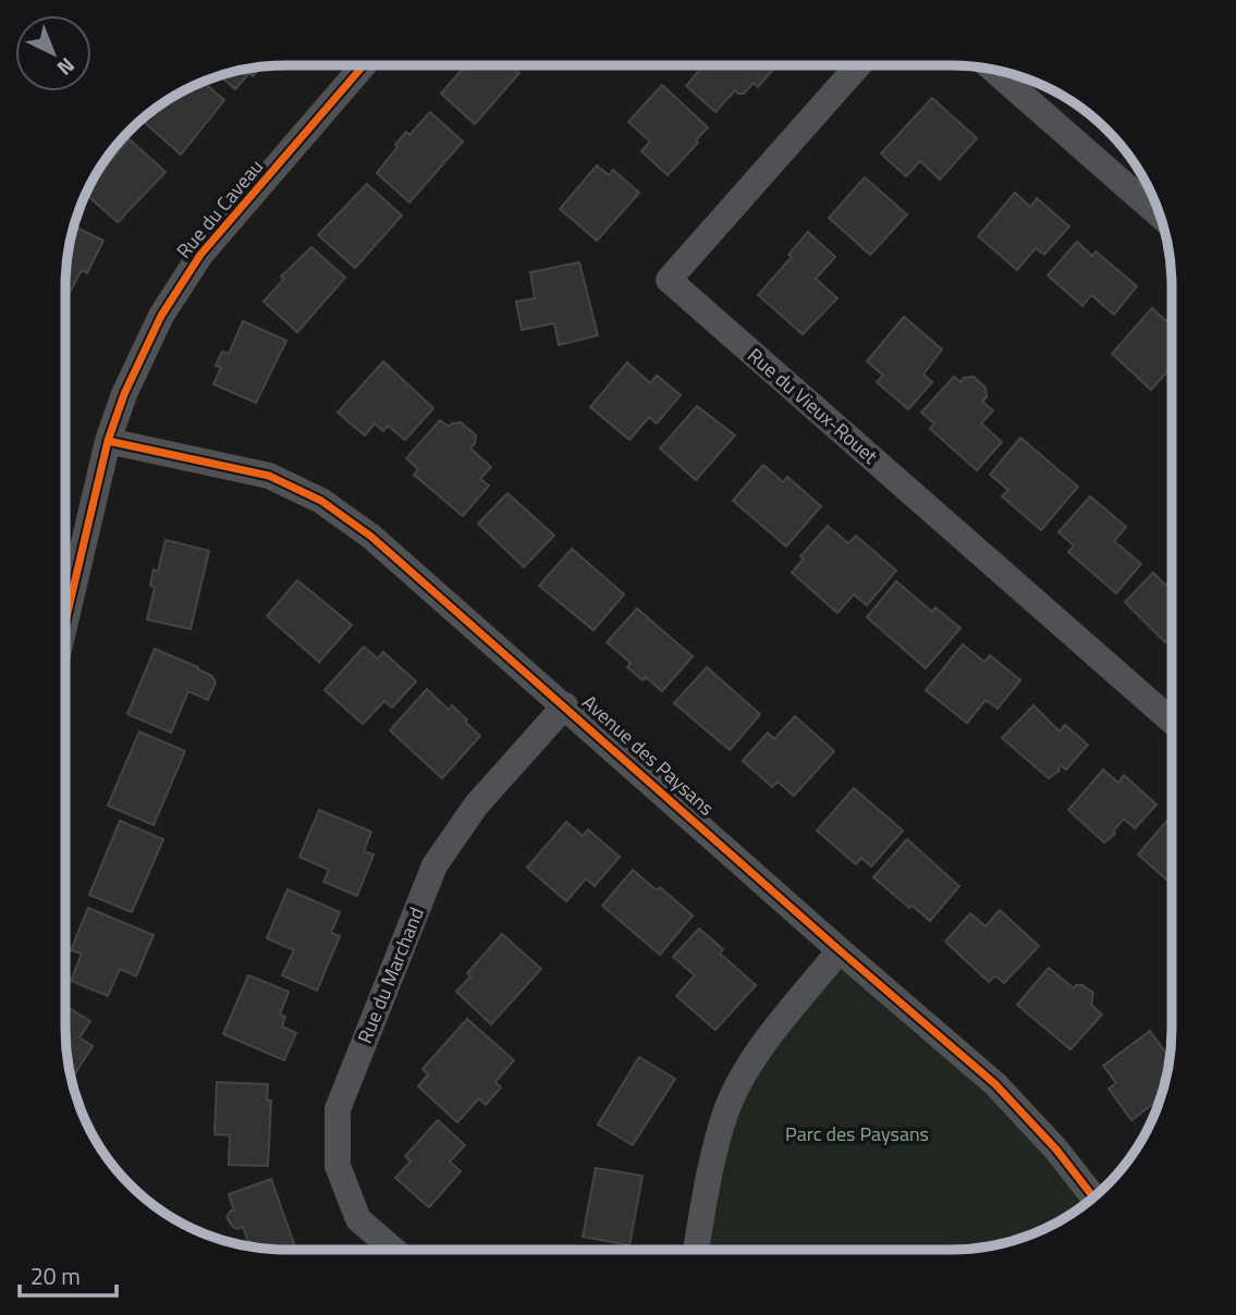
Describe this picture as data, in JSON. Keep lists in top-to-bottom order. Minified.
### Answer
{"streets":{"street":["Rue du Caveau","Rue du Vieux-Rouet","Avenue des Paysans","Rue du Marchand"]},"crossings":[["Rue du Caveau","Avenue des Paysans"],["Avenue des Paysans","Rue du Marchand"]],"parks":["Parc des Paysans"],"scale_bar":"20 m","north":"bottom right"}
